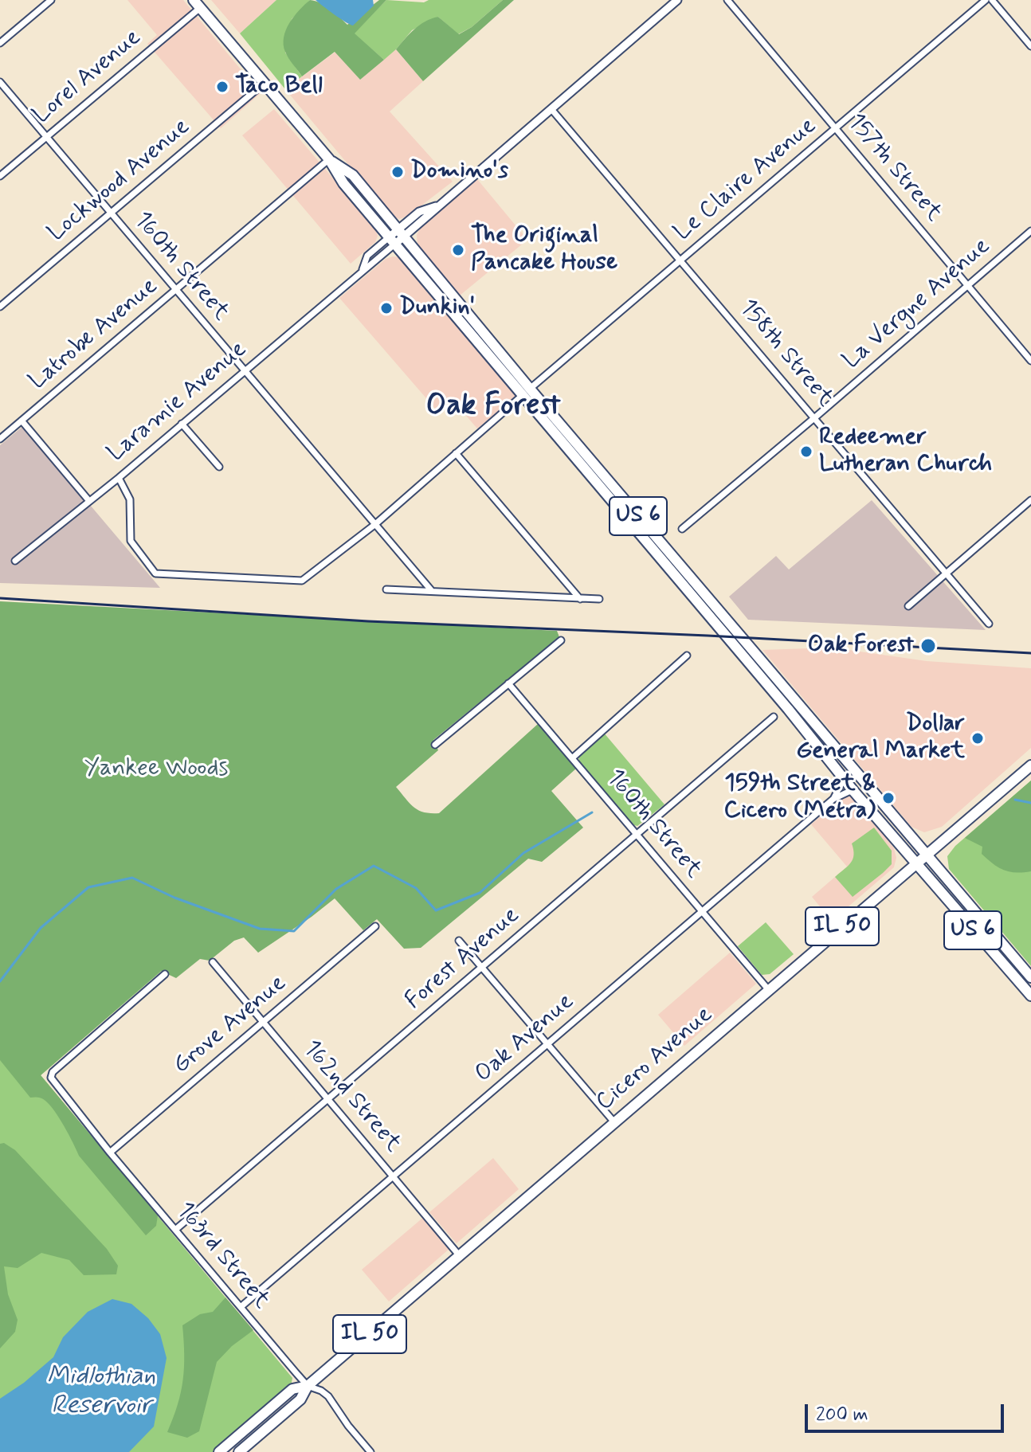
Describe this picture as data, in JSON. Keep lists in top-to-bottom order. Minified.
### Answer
{"streets":{"main road":["US 6","IL 50","Cicero Avenue"],"street":["Lorel Avenue","157th Street","Le Claire Avenue","Lockwood Avenue","160th Street","La Vergne Avenue","Latrobe Avenue","158th Street","Laramie Avenue","Forest Avenue","Grove Avenue","Oak Avenue","162nd Street","163rd Street"]},"crossings":[["Lorel Avenue","160th Street"],["Lorel Avenue","US 6"],["157th Street","Le Claire Avenue"],["157th Street","La Vergne Avenue"],["Le Claire Avenue","160th Street"],["Le Claire Avenue","158th Street"],["Le Claire Avenue","Laramie Avenue"],["Le Claire Avenue","US 6"],["Lockwood Avenue","160th Street"],["Lockwood Avenue","US 6"],["160th Street","Latrobe Avenue"],["160th Street","Laramie Avenue"],["160th Street","Forest Avenue"],["160th Street","Oak Avenue"],["160th Street","Cicero Avenue"],["La Vergne Avenue","158th Street"],["Latrobe Avenue","US 6"],["158th Street","Laramie Avenue"],["Laramie Avenue","US 6"],["US 6","Oak Avenue"],["US 6","Cicero Avenue"],["Forest Avenue","162nd Street"],["Forest Avenue","163rd Street"],["Grove Avenue","162nd Street"],["Grove Avenue","163rd Street"],["Oak Avenue","162nd Street"],["Oak Avenue","163rd Street"],["Cicero Avenue","162nd Street"],["Cicero Avenue","163rd Street"]],"districts":["Oak Forest"],"water":["Midlothian Reservoir"],"parks":["Yankee Woods"],"places":["Taco Bell","Domino's","The Original Pancake House","Dunkin'","Redeemer Lutheran Church","Oak Forest","Dollar General Market","159th Street & Cicero (Metra)"],"scale_bar":"200 m"}
